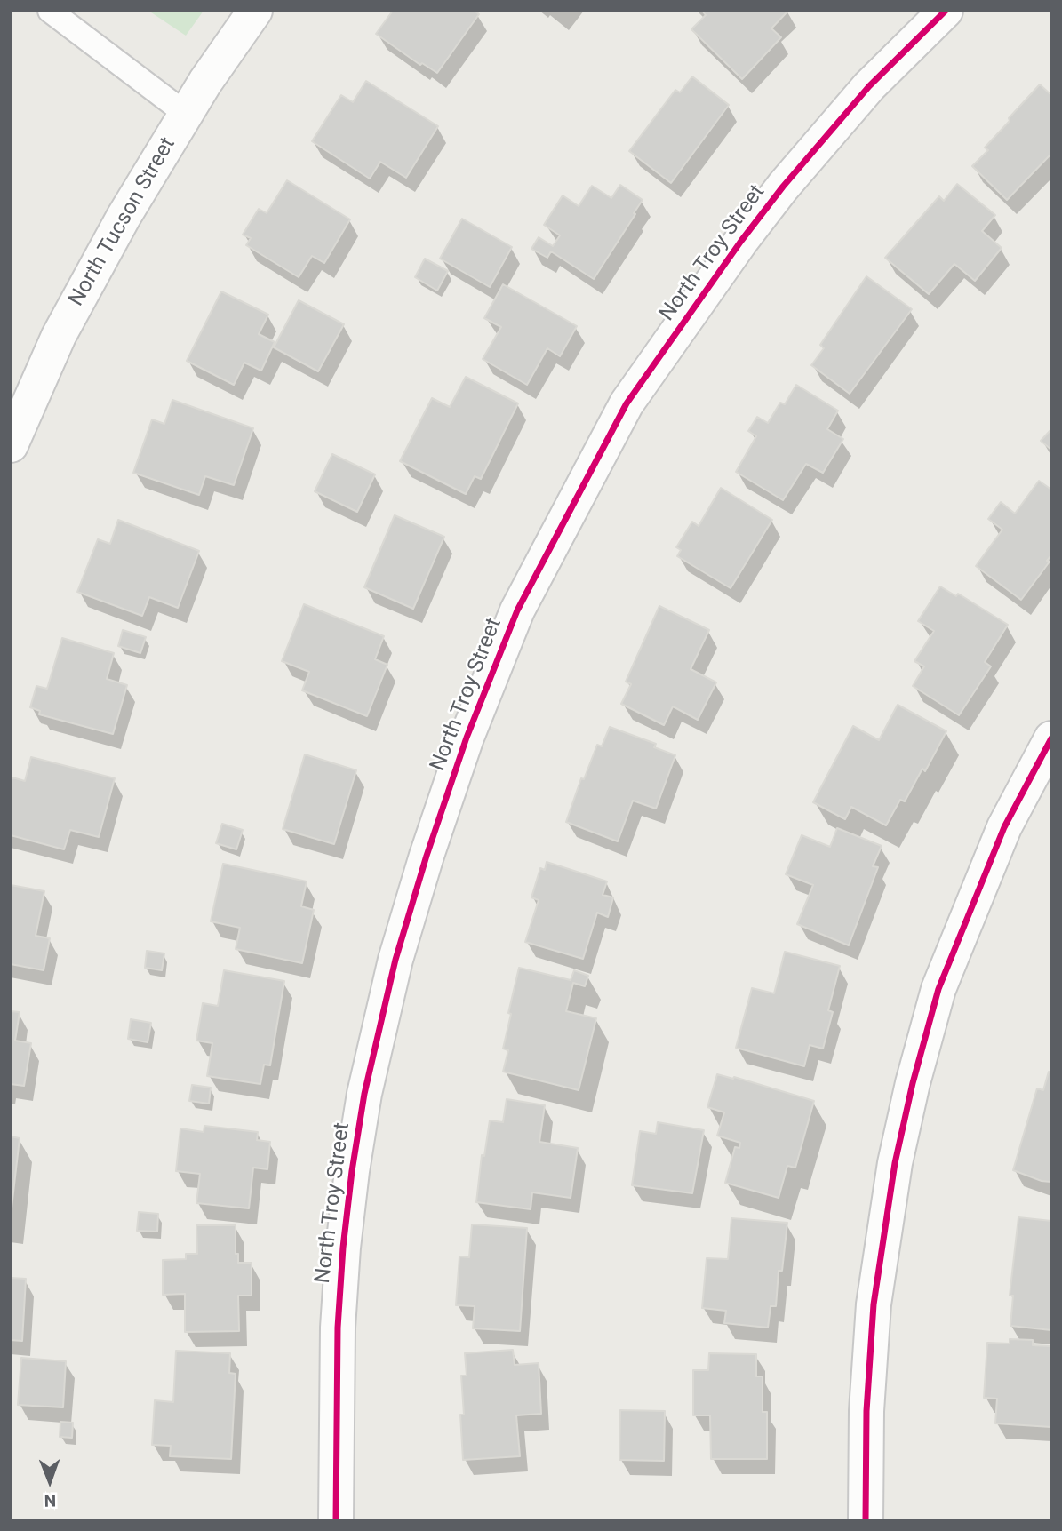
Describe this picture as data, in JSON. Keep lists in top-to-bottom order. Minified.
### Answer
{"streets":{"street":["North Tucson Street","North Troy Street"]},"north":"bottom"}
